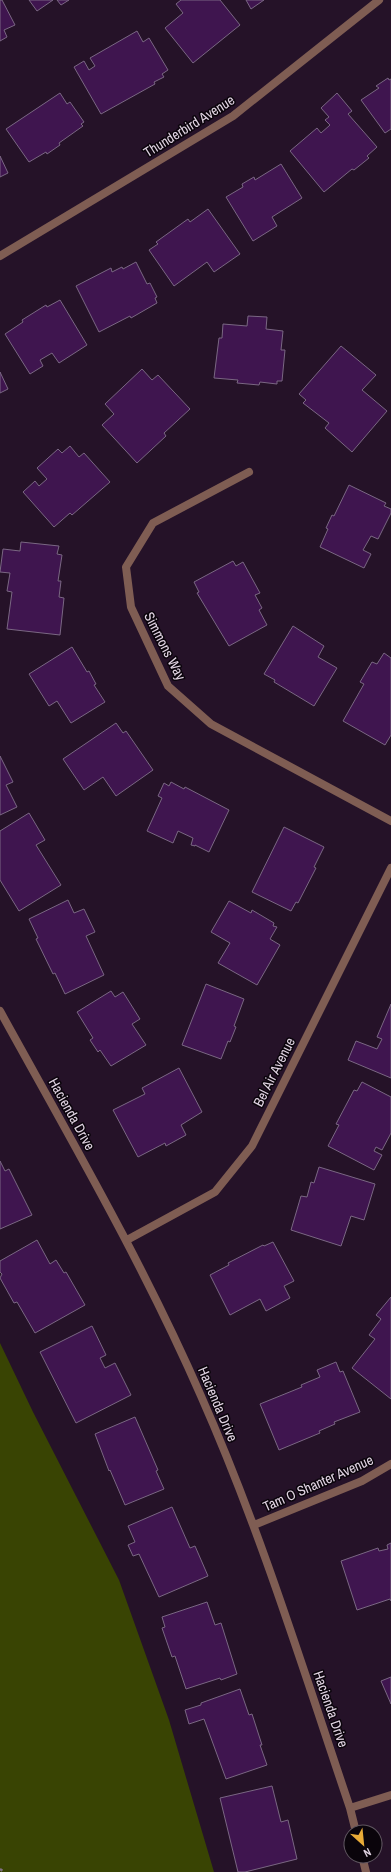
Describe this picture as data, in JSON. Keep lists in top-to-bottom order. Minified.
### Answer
{"streets":{"street":["Thunderbird Avenue","Simmons Way","Bel Air Avenue","Hacienda Drive","Tam O Shanter Avenue"]},"crossings":[["Bel Air Avenue","Hacienda Drive"],["Hacienda Drive","Tam O Shanter Avenue"]],"north":"bottom right"}
